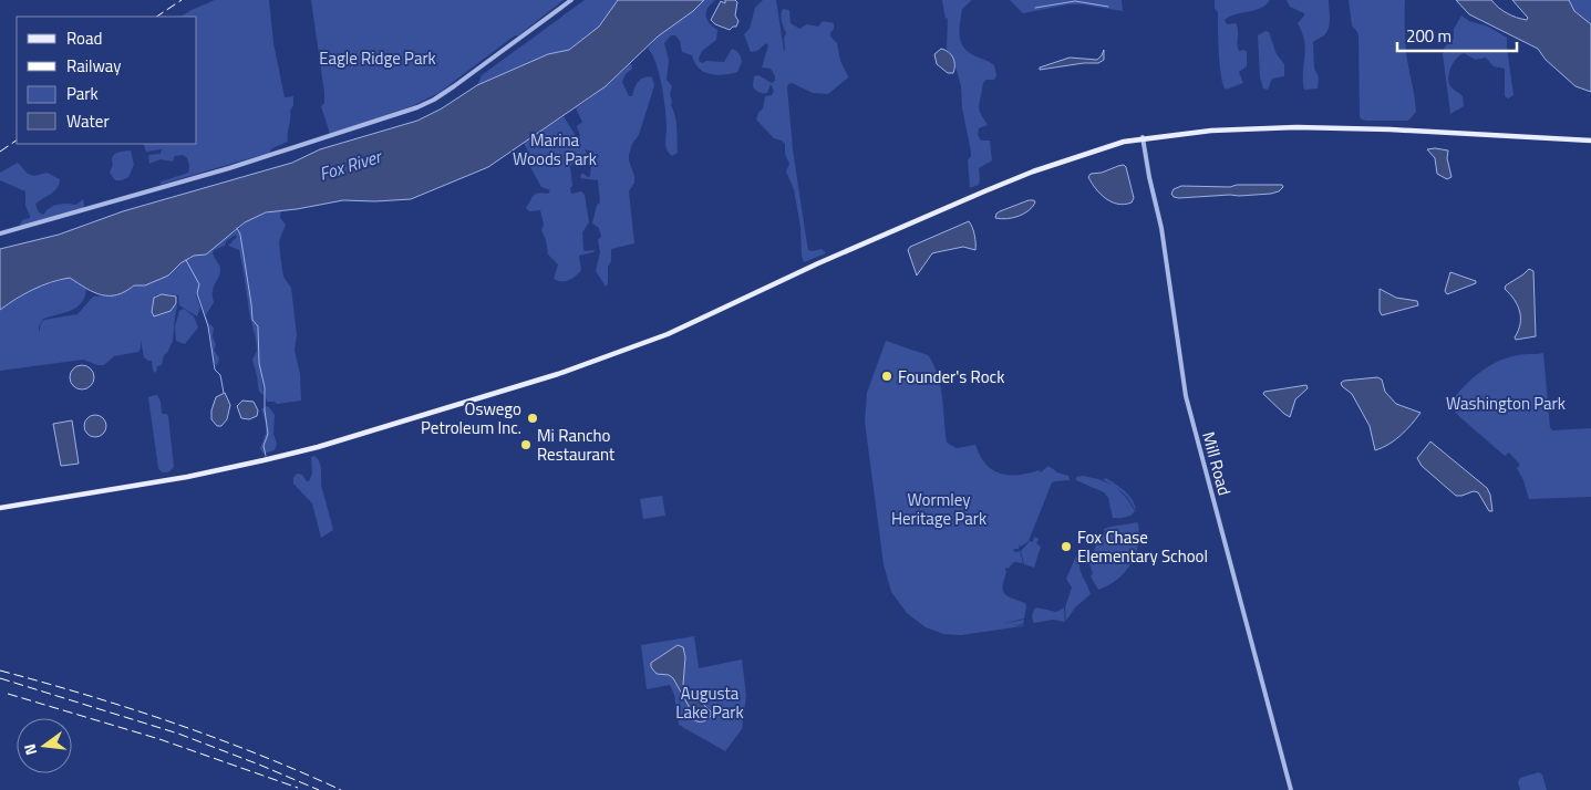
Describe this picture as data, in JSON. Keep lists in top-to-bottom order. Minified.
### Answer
{"streets":{"street":["Mill Road"]},"water":["Fox River"],"parks":["Eagle Ridge Park","Marina Woods Park","Washington Park","Wormley Heritage Park","Augusta Lake Park"],"places":["Founder's Rock","Oswego Petroleum Inc.","Mi Rancho Restaurant","Fox Chase Elementary School"],"legend":["Road","Railway","Park","Water"],"scale_bar":"200 m","north":"left"}
